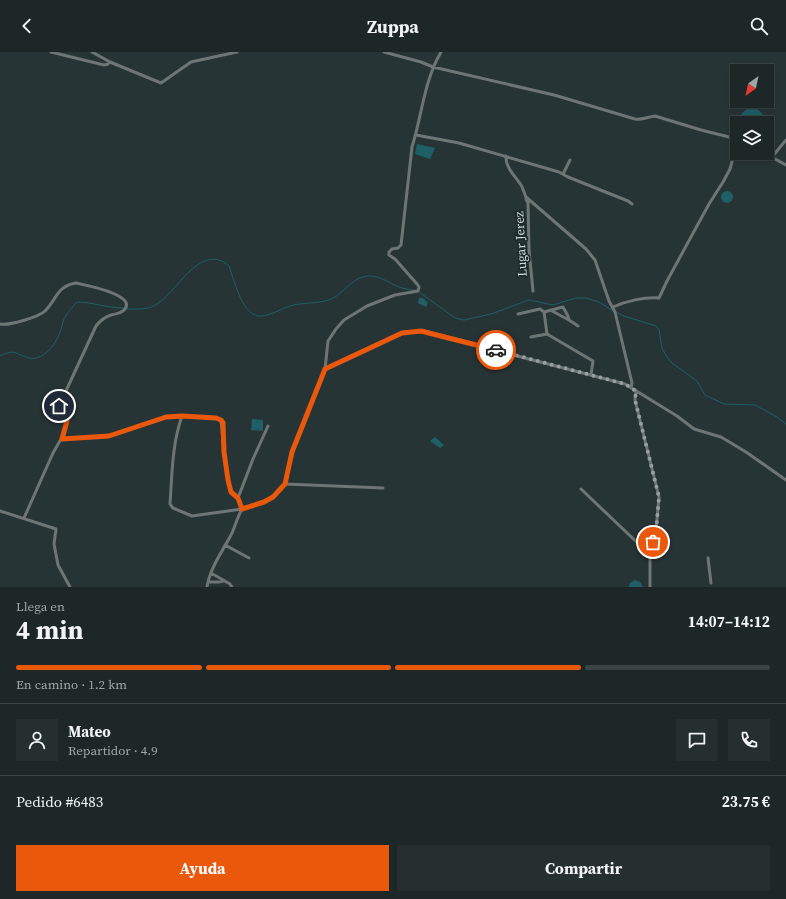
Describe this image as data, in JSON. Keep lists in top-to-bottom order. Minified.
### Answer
{"streets":{"street":["Lugar Jerez"]},"north":"bottom left","page":{"header":"Zuppa","heading":["4 min","Llega en","14:07–14:12"],"panel":["Mateo","Repartidor · 4.9","Pedido #6483","23.75 €"],"bar":"En camino · 1.2 km","buttons":["Ayuda","Compartir"]}}
